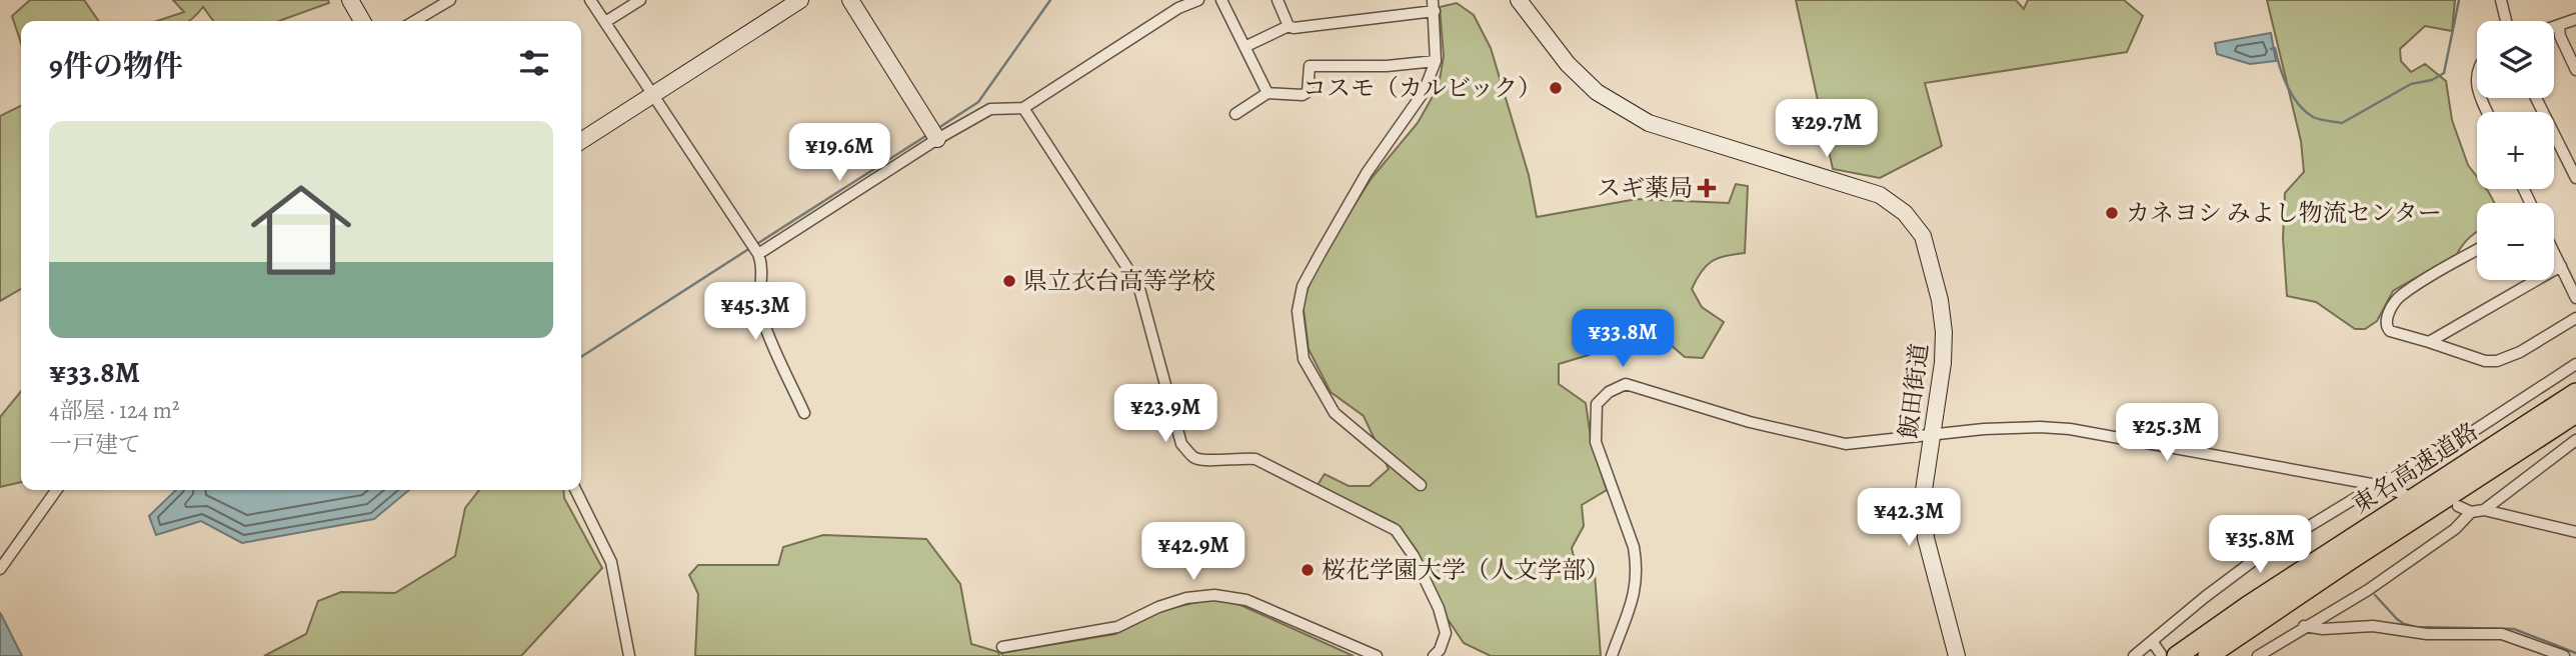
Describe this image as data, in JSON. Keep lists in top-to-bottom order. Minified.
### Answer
{"streets":{"highway":["東名高速道路"],"main road":["飯田街道"]},"places":{"other":["コスモ（カルビック）","カネヨシ みよし物流センター","県立衣台高等学校","桜花学園大学（人文学部）"],"health":["スギ薬局"]},"page":{"map_buttons":["+","−"],"heading":"9件の物件","price":["¥29.7M","¥19.6M","¥45.3M","¥33.8M","¥23.9M","¥25.3M","¥42.3M","¥35.8M","¥42.9M"],"list":[{"name":"¥33.8M","note":"4部屋 · 124 m² · 一戸建て"}]}}
